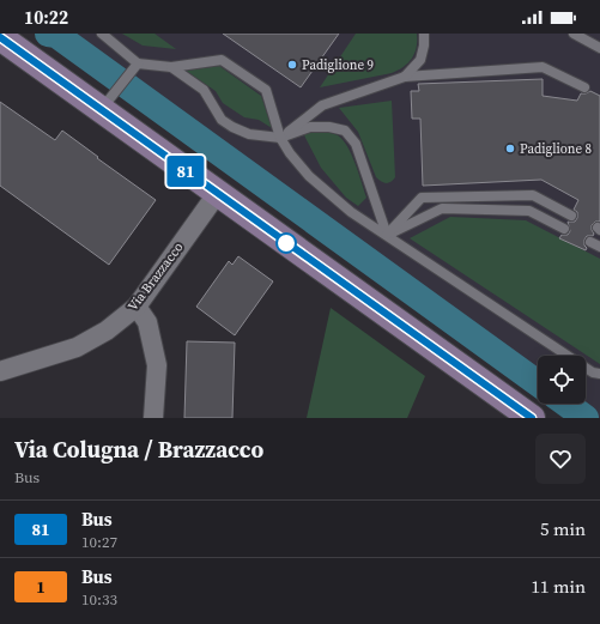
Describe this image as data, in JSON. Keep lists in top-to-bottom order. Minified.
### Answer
{"streets":{"street":["Via Brazzacco"]},"places":["Padiglione 9","Padiglione 8"],"lines":["bus line 81"],"page":{"status":"10:22","on_map":"81","heading":["Via Colugna / Brazzacco","Bus"],"list":[{"mark":"81","name":"Bus","note":"10:27","value":"5 min"},{"mark":"1","name":"Bus","note":"10:33","value":"11 min"}]}}
